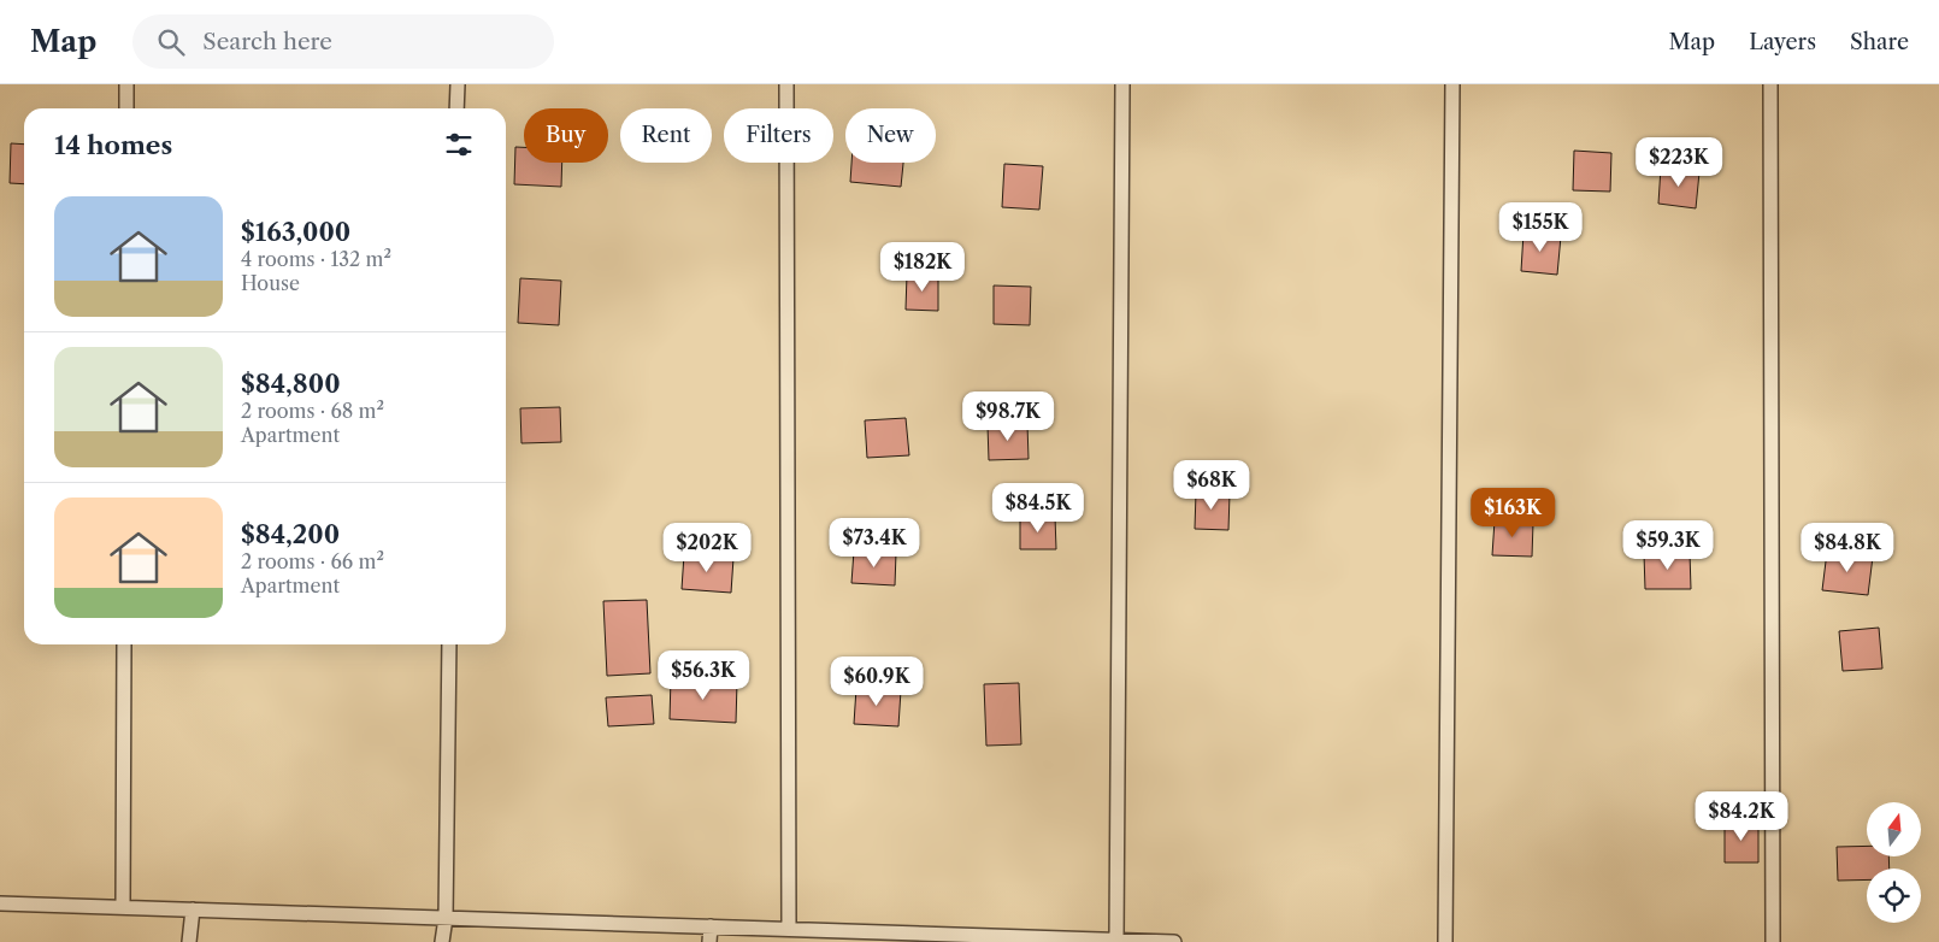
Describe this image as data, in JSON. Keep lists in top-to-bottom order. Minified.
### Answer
{"north":"top","page":{"header":"Map","search":"Search here","nav":["Map","Layers","Share"],"chip":["Buy","Rent","Filters","New"],"heading":"14 homes","price":["$223K","$155K","$182K","$98.7K","$68K","$84.5K","$163K","$73.4K","$59.3K","$202K","$84.8K","$56.3K","$60.9K","$84.2K"],"list":[{"name":"$163,000","note":"4 rooms · 132 m² · House"},{"name":"$84,800","note":"2 rooms · 68 m² · Apartment"},{"name":"$84,200","note":"2 rooms · 66 m² · Apartment"}]}}
